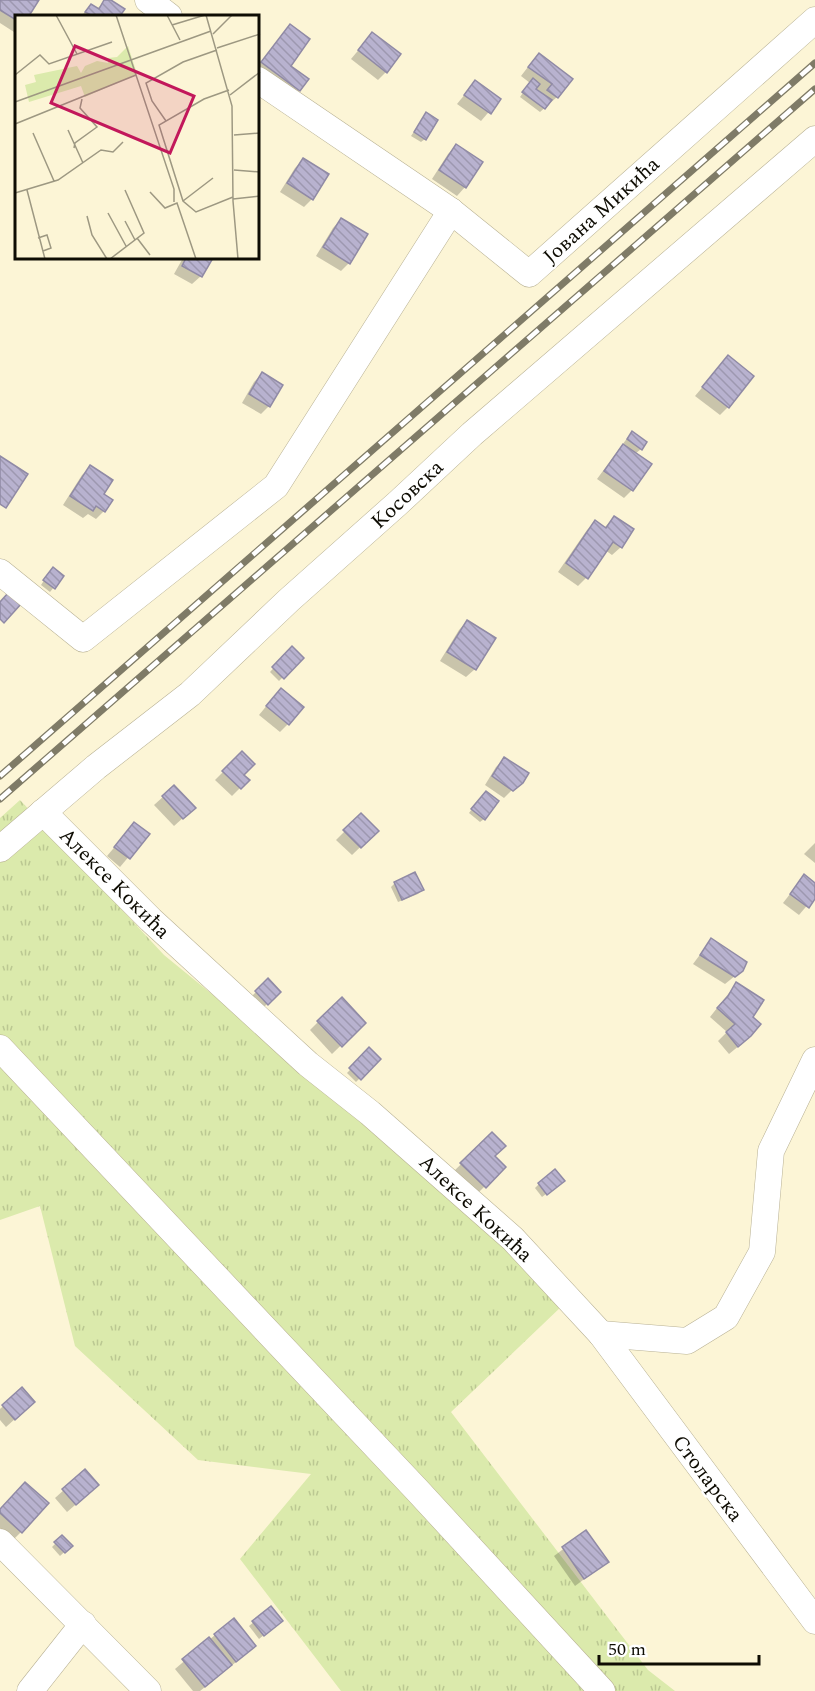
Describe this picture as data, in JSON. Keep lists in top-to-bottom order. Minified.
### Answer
{"streets":{"street":["Јована Микића","Косовска","Алексе Кокића","Столарска"]},"crossings":[["Косовска","Алексе Кокића"],["Алексе Кокића","Столарска"]],"scale_bar":"50 m"}
